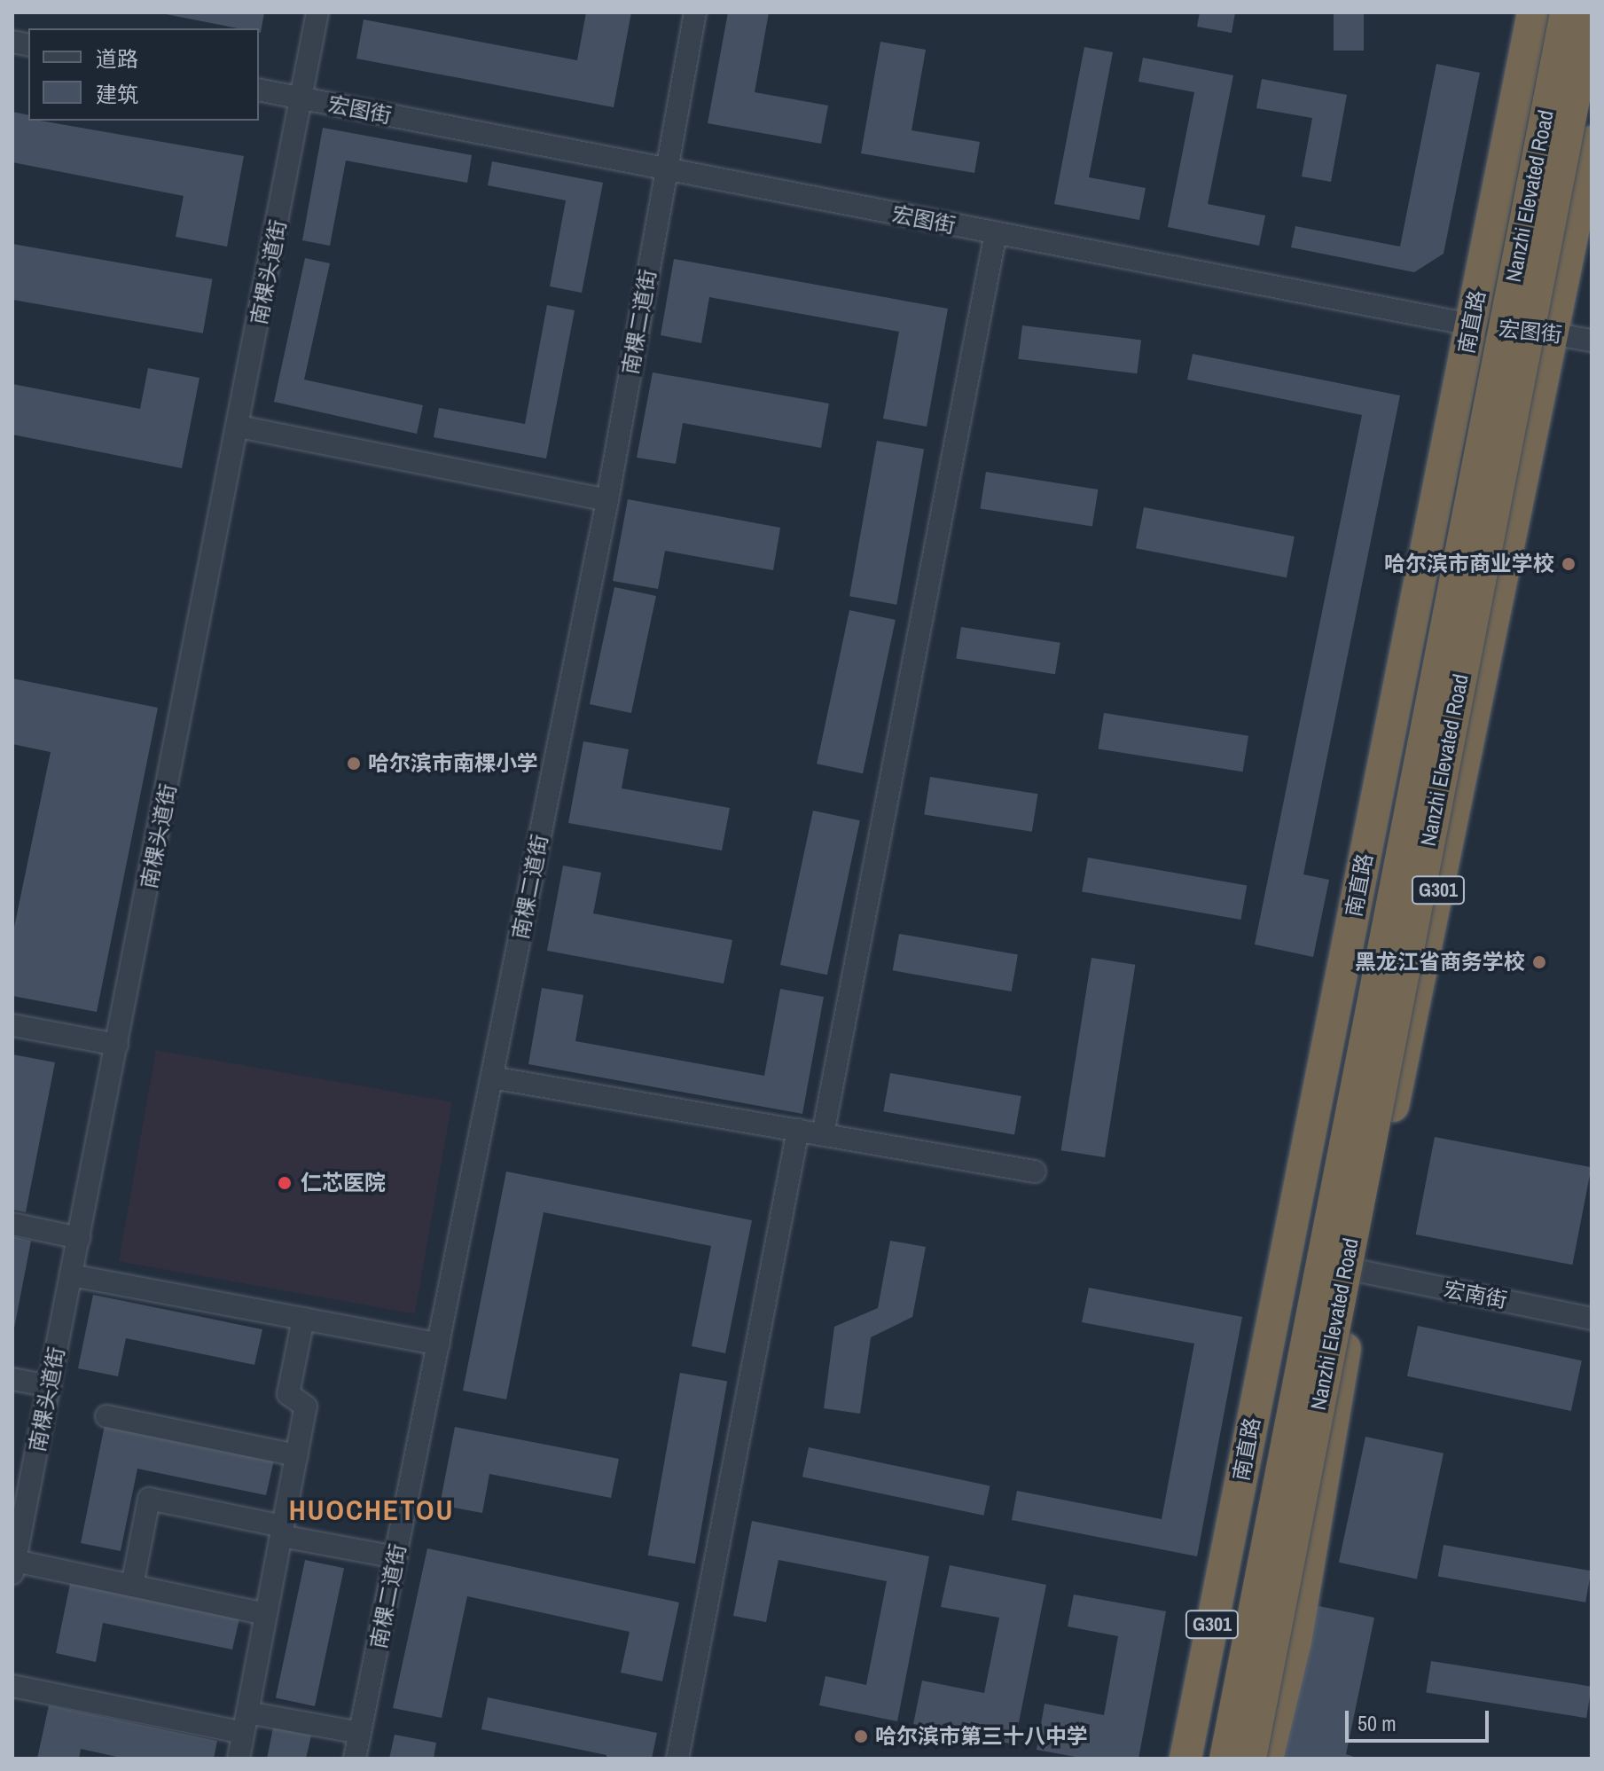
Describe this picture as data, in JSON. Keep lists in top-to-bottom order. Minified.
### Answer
{"streets":{"highway":["Nanzhi Elevated Road","南直路","G301"],"street":["宏图街","南棵头道街","南棵二道街","宏南街"]},"crossings":[["宏图街","南棵头道街"],["宏图街","南棵二道街"],["宏图街","南直路"],["宏图街","G301"],["G301","宏南街"]],"districts":["HUOCHETOU"],"places":["哈尔滨市商业学校","哈尔滨市南棵小学","黑龙江省商务学校","仁芯医院","哈尔滨市第三十八中学"],"legend":["道路","建筑"],"scale_bar":"50 m"}
